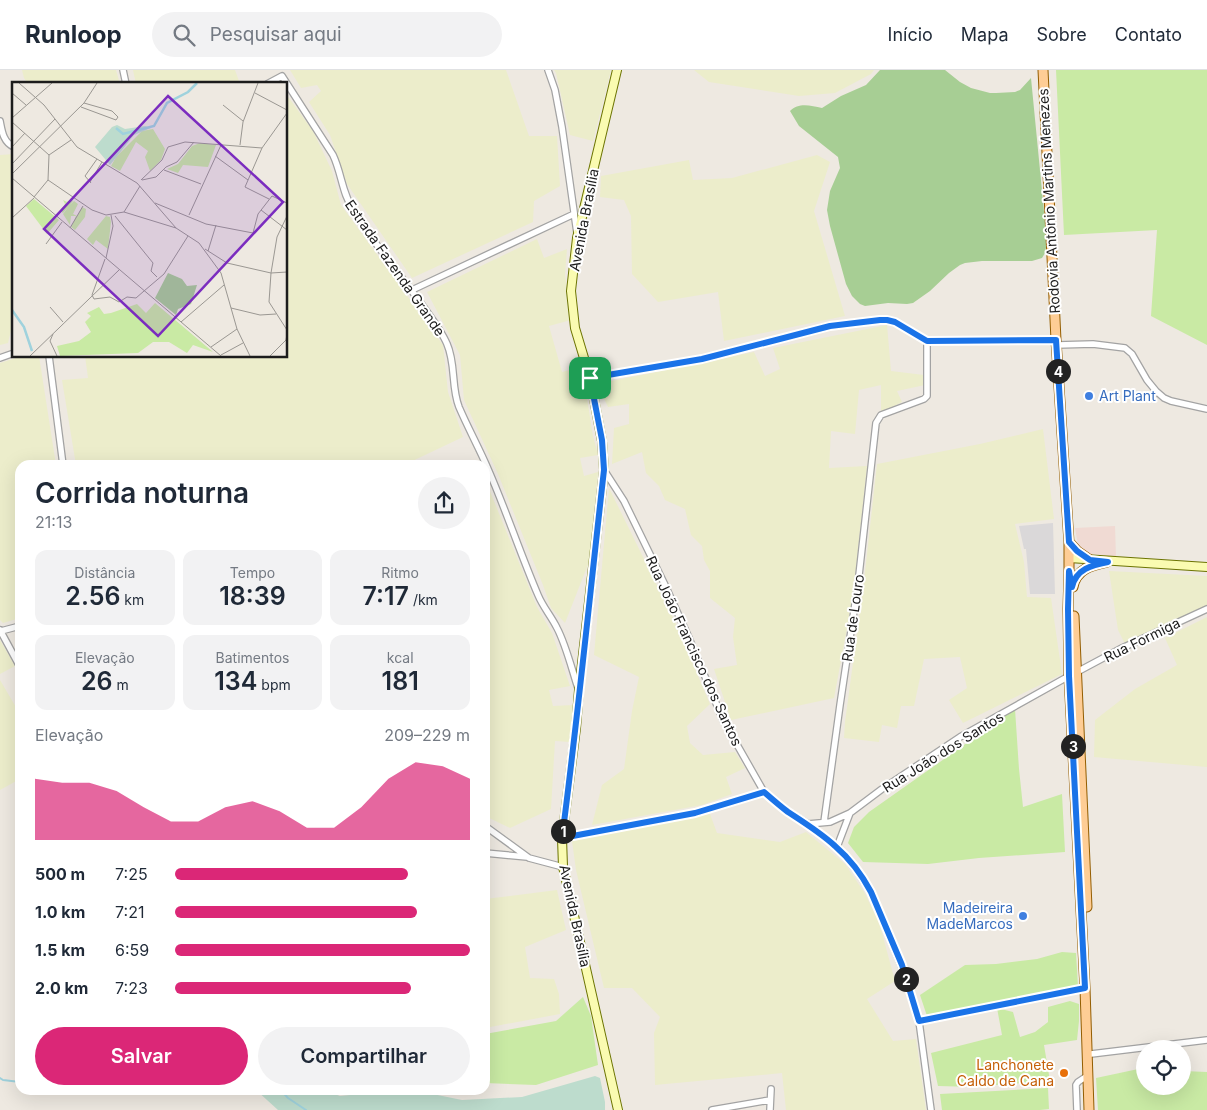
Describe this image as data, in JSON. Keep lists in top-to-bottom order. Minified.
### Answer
{"streets":{"main road":["Rodovia Antônio Martins Menezes","Avenida Brasília"],"street":["Estrada Fazenda Grande","Rua de Louro","Rua Formiga","Rua João Francisco dos Santos","Rua João dos Santos"]},"crossings":[["Rodovia Antônio Martins Menezes","Rua Formiga"],["Rodovia Antônio Martins Menezes","Rua João dos Santos"],["Avenida Brasília","Estrada Fazenda Grande"],["Avenida Brasília","Rua João Francisco dos Santos"],["Rua de Louro","Rua João dos Santos"],["Rua Formiga","Rua João dos Santos"],["Rua João Francisco dos Santos","Rua João dos Santos"]],"places":["Art Plant","Madeireira MadeMarcos","Lanchonete Caldo de Cana"],"page":{"header":"Runloop","search":"Pesquisar aqui","nav":["Início","Mapa","Sobre","Contato"],"pins":["4","3","1","2"],"heading":["Corrida noturna","21:13"],"stats":[["Distância","2.56 km"],["Tempo","18:39"],["Ritmo","7:17 /km"],["Elevação","26 m"],["Batimentos","134 bpm"],["kcal","181"]],"chart":["Elevação","209–229 m"],"list":[{"name":"500 m","note":"7:25"},{"name":"1.0 km","note":"7:21"},{"name":"1.5 km","note":"6:59"},{"name":"2.0 km","note":"7:23"}],"buttons":["Salvar","Compartilhar"]}}
